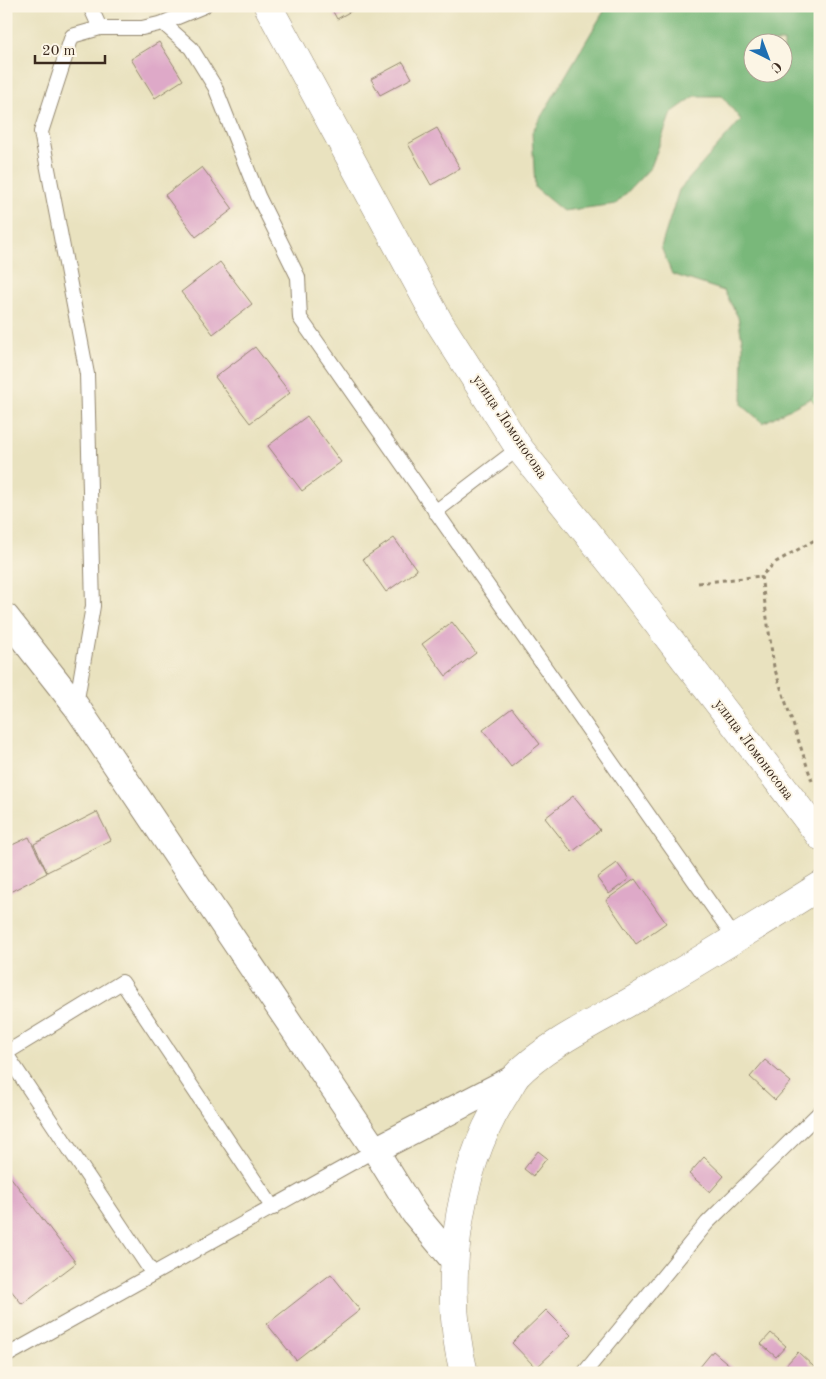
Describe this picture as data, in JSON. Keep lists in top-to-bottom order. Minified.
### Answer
{"streets":{"main road":["улица Ломоносова"]},"scale_bar":"20 m","north":"bottom right"}
